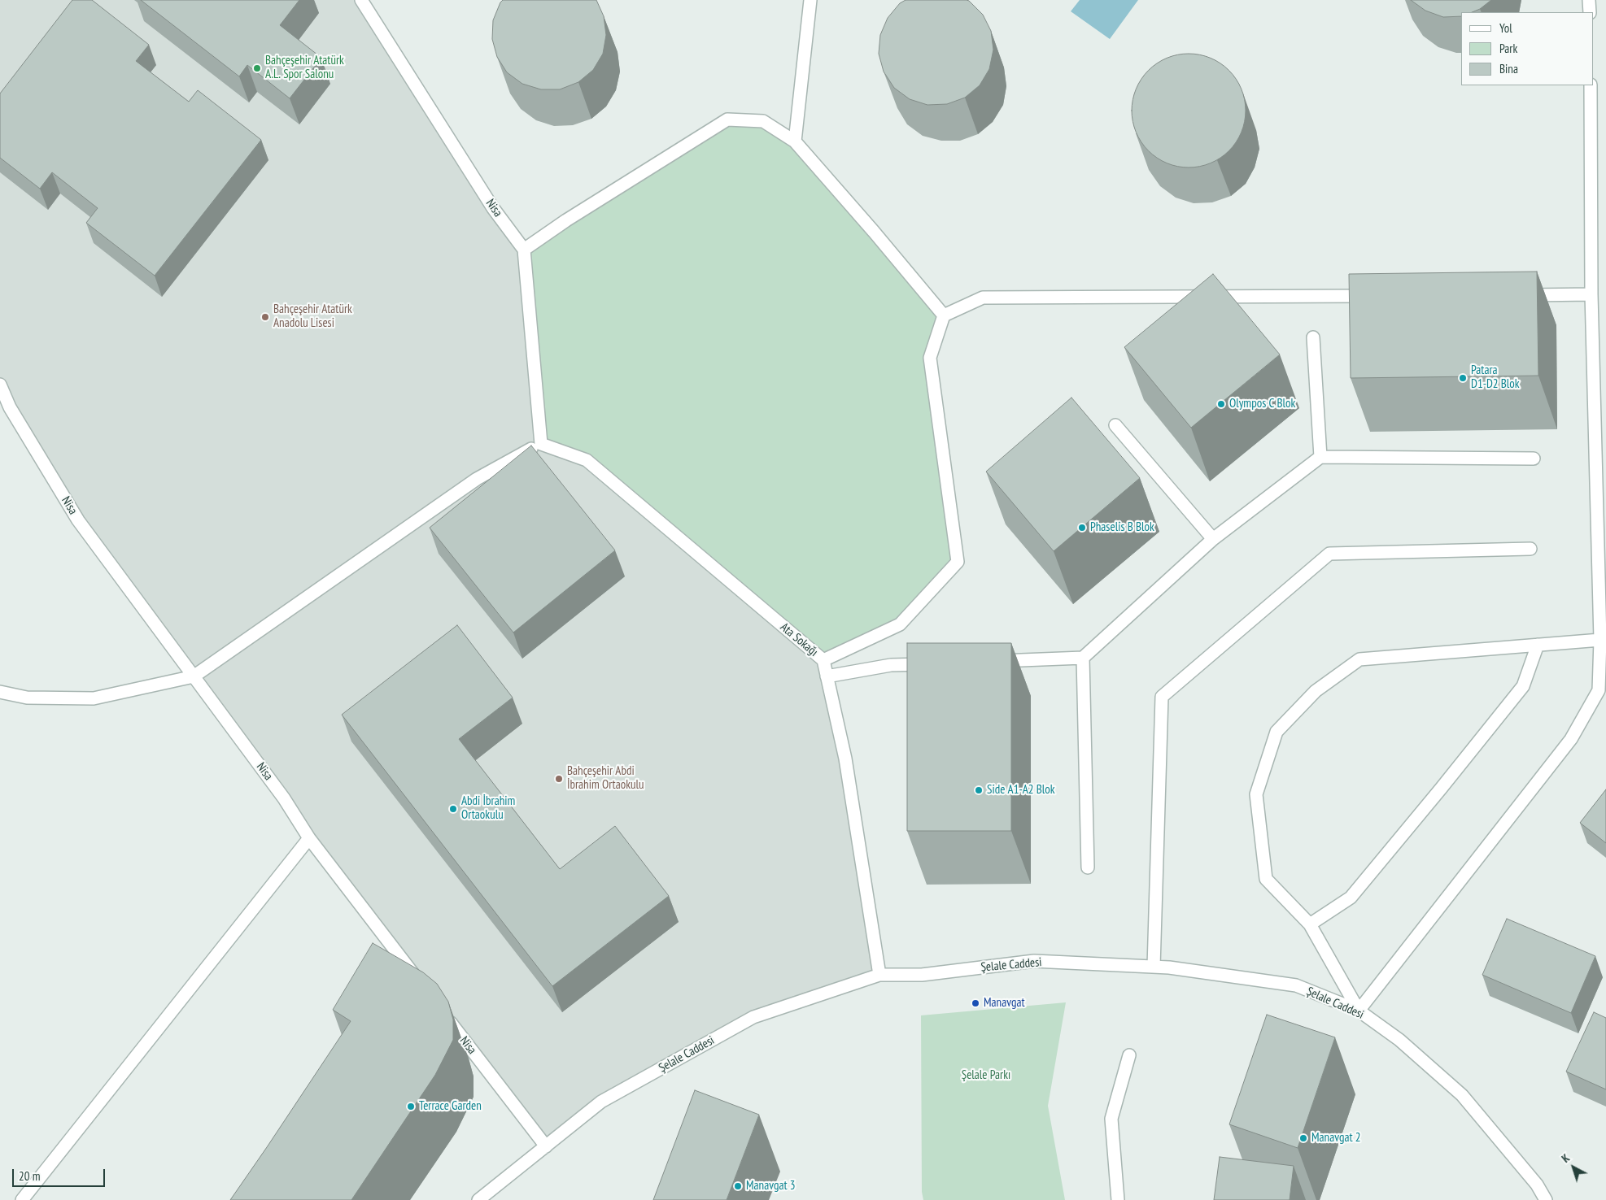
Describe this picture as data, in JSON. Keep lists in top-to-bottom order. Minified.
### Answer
{"streets":{"street":["Nisa","Ata Sokağı","Şelale Caddesi"]},"crossings":[["Nisa","Şelale Caddesi"],["Ata Sokağı","Şelale Caddesi"]],"parks":["Şelale Parkı"],"places":["Bahçeşehir Atatürk A.L. Spor Salonu","Bahçeşehir Atatürk Anadolu Lisesi","Patara D1-D2 Blok","Olympos C Blok","Phaselis B Blok","Bahçeşehir Abdi İbrahim Ortaokulu","Side A1-A2 Blok","Abdi İbrahim Ortaokulu","Manavgat","Terrace Garden","Manavgat 2","Manavgat 3"],"legend":["Yol","Park","Bina"],"scale_bar":"20 m","north":"top left"}
